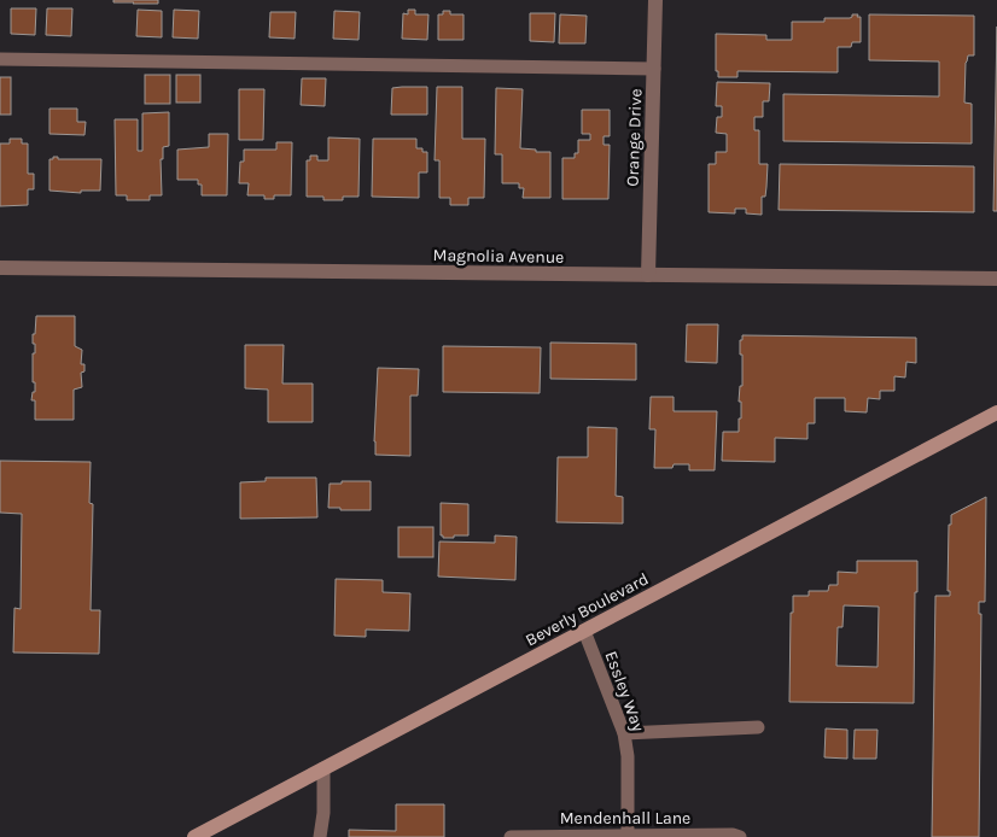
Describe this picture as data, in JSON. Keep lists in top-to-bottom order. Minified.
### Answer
{"streets":{"main road":["Beverly Boulevard"],"street":["Orange Drive","Magnolia Avenue"],"lane":["Essley Way","Mendenhall Lane"]},"crossings":[["Orange Drive","Magnolia Avenue"],["Beverly Boulevard","Essley Way"],["Essley Way","Mendenhall Lane"]]}
